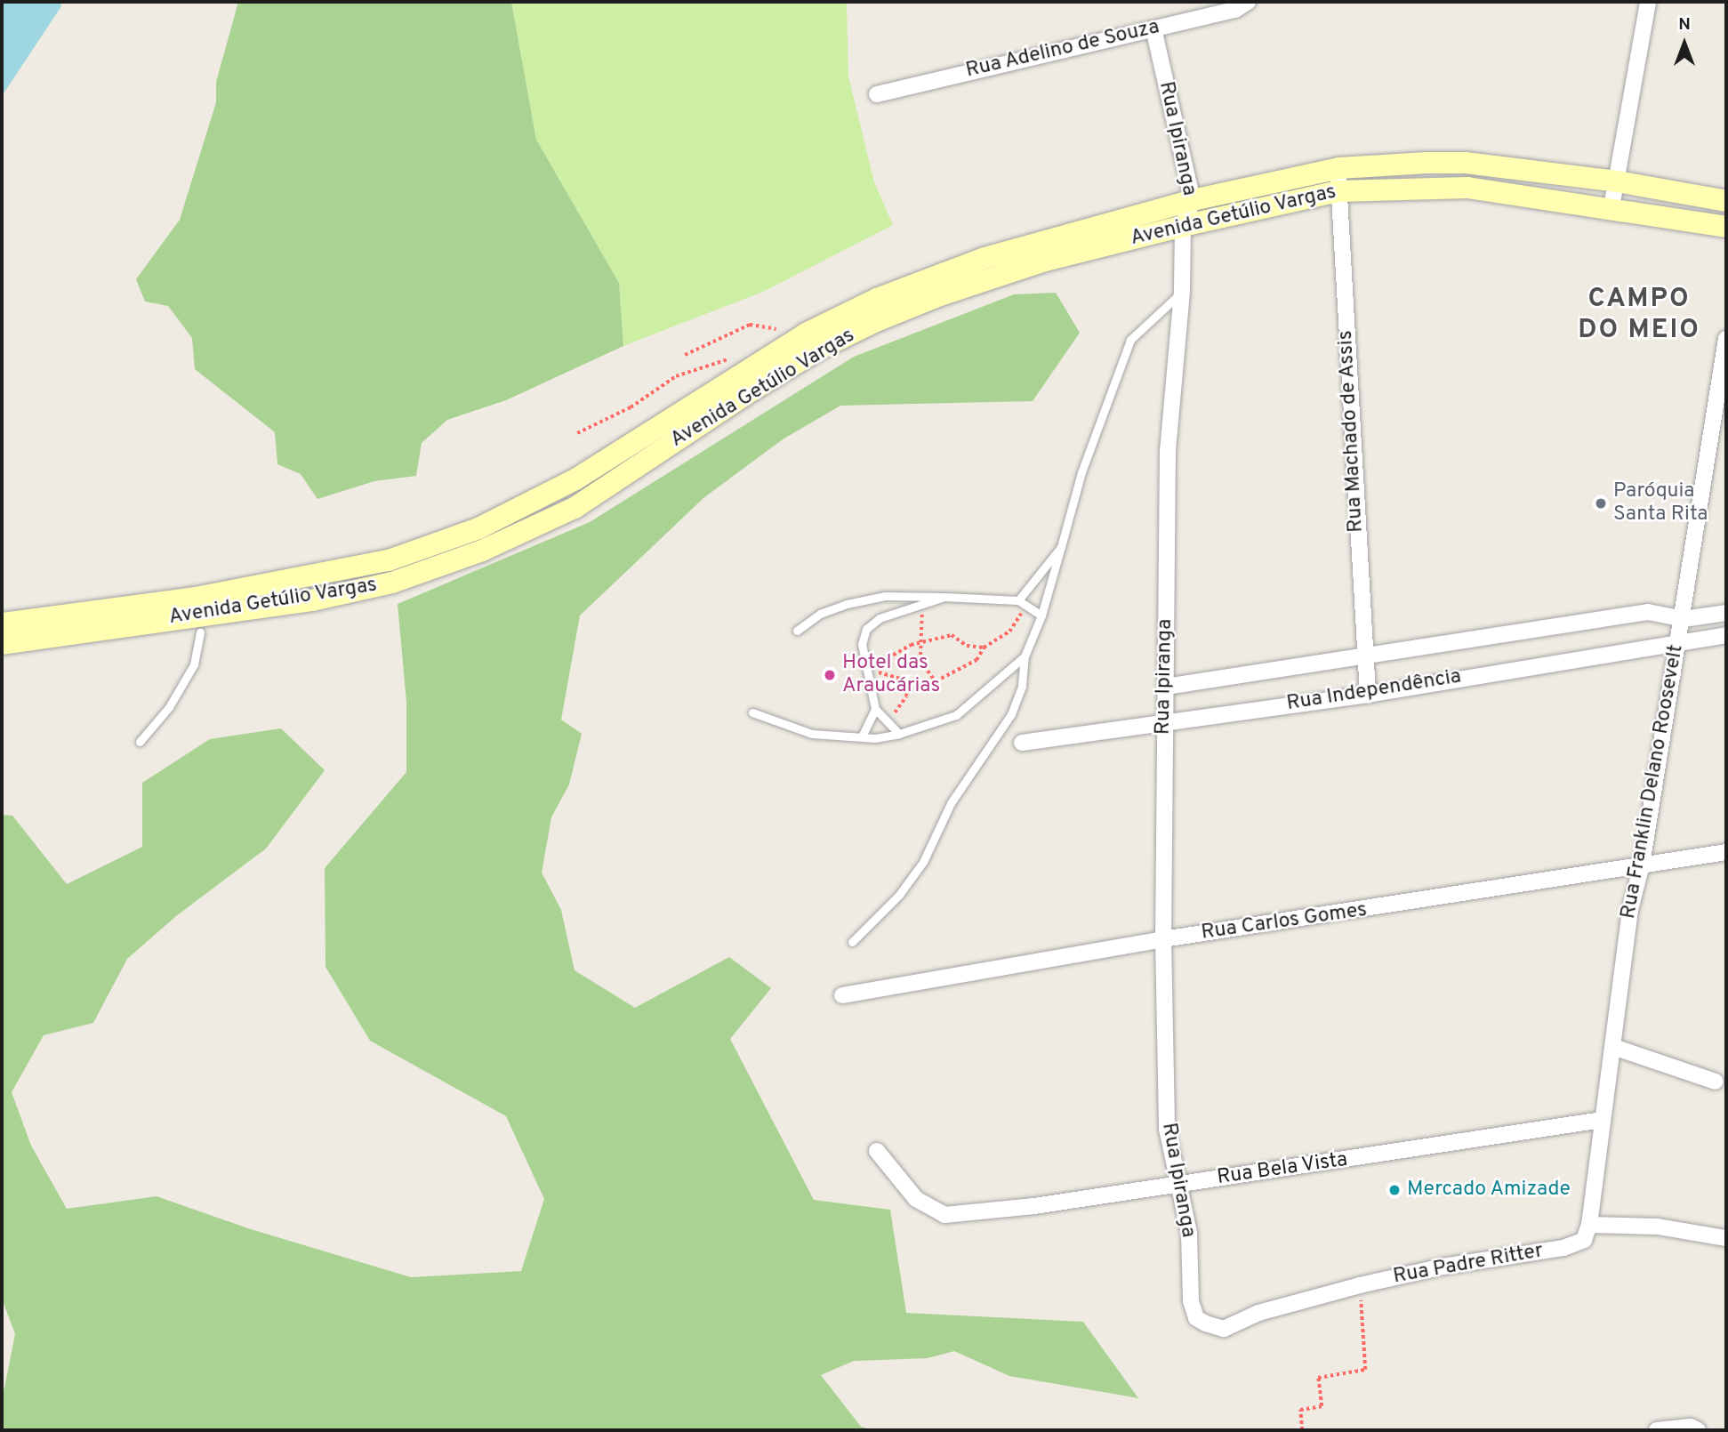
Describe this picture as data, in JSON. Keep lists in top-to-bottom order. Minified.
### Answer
{"streets":{"main road":["Avenida Getúlio Vargas"],"street":["Rua Adelino de Souza","Rua Ipiranga","Rua Machado de Assis","Rua Independência","Rua Franklin Delano Roosevelt","Rua Carlos Gomes","Rua Bela Vista","Rua Padre Ritter"]},"crossings":[["Rua Adelino de Souza","Rua Ipiranga"],["Rua Ipiranga","Avenida Getúlio Vargas"],["Rua Ipiranga","Rua Independência"],["Rua Ipiranga","Rua Carlos Gomes"],["Rua Ipiranga","Rua Bela Vista"],["Rua Ipiranga","Rua Padre Ritter"],["Avenida Getúlio Vargas","Rua Machado de Assis"],["Rua Machado de Assis","Rua Independência"],["Rua Independência","Rua Franklin Delano Roosevelt"],["Rua Franklin Delano Roosevelt","Rua Carlos Gomes"],["Rua Franklin Delano Roosevelt","Rua Bela Vista"],["Rua Franklin Delano Roosevelt","Rua Padre Ritter"]],"districts":["CAMPO DO MEIO"],"places":["Paróquia Santa Rita","Hotel das Araucárias","Mercado Amizade"],"north":"top"}
